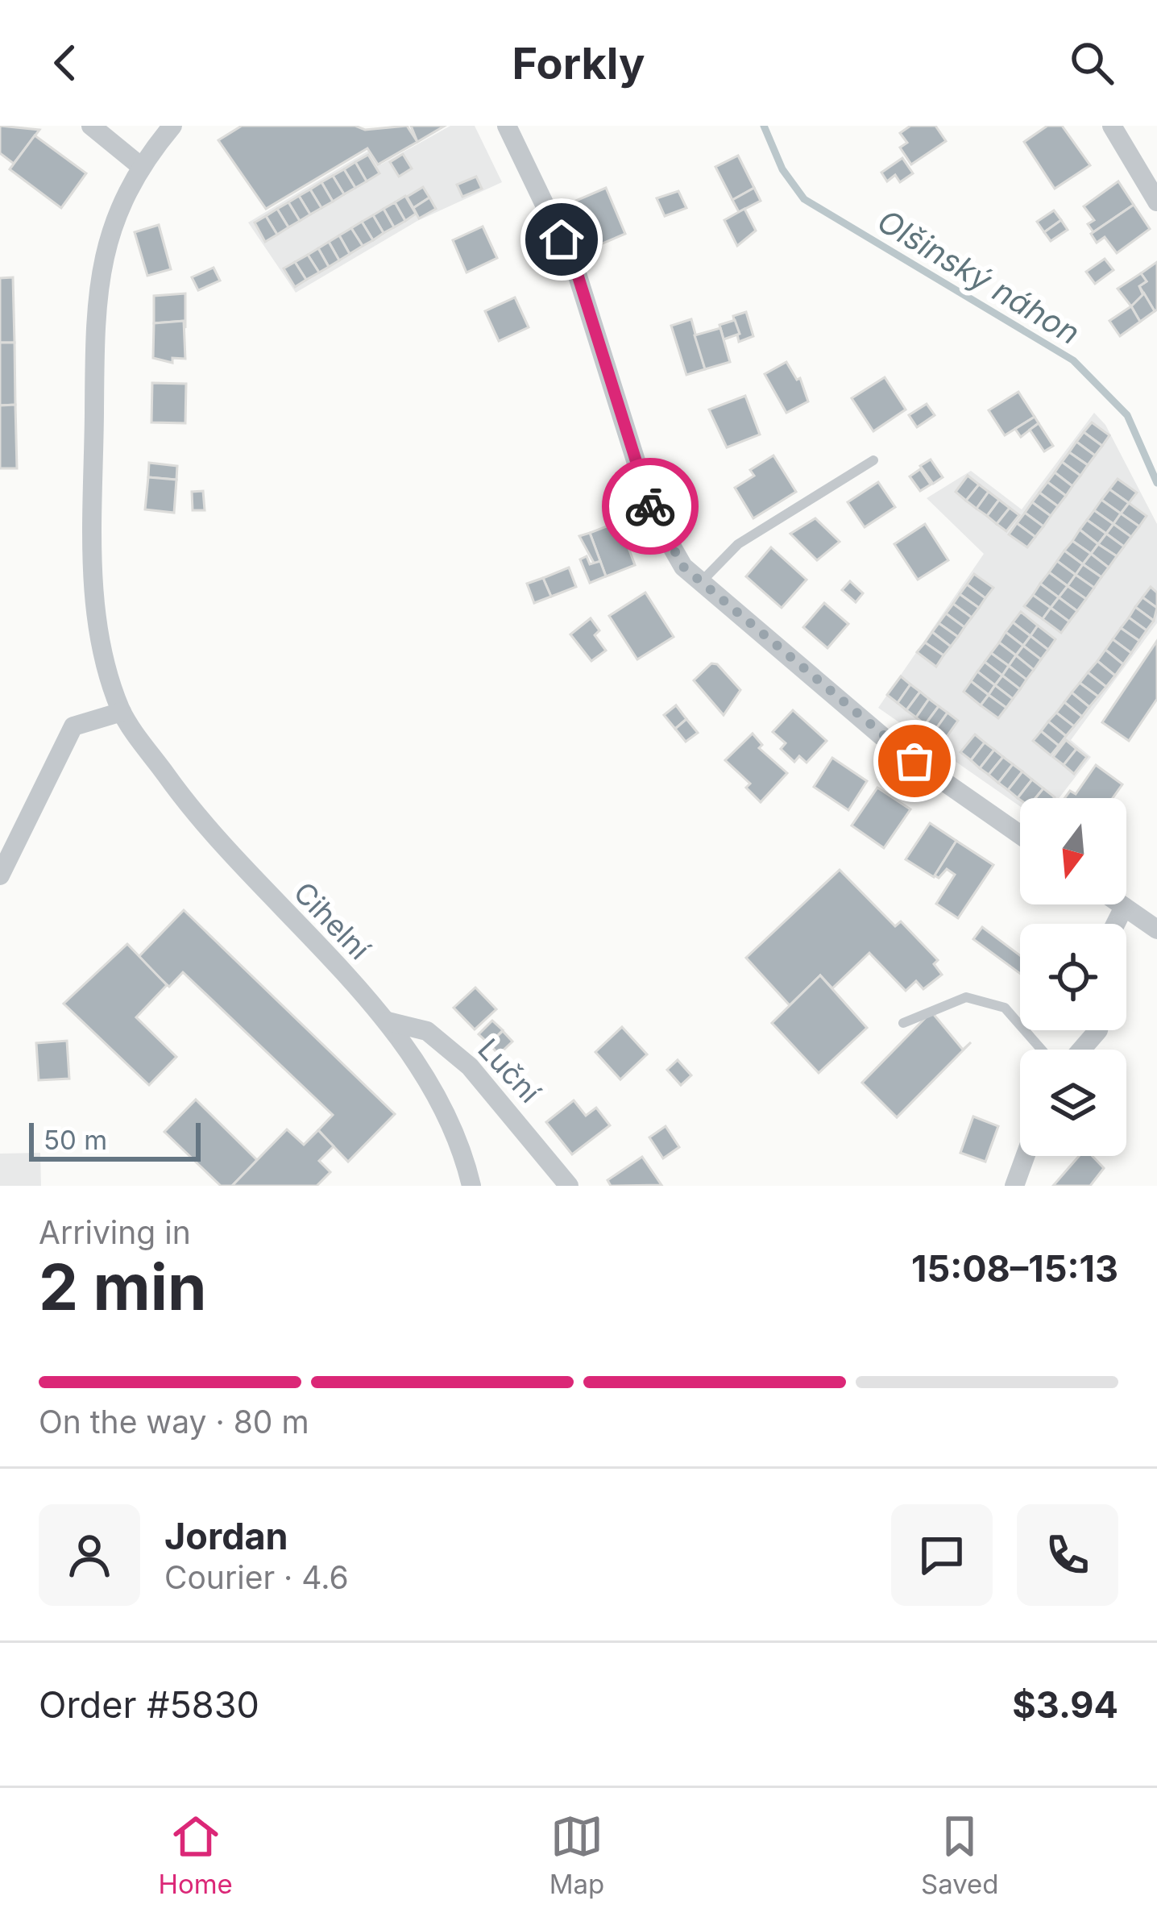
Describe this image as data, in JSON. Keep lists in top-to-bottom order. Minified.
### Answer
{"streets":{"street":["Cihelní","Luční"]},"crossings":[["Cihelní","Luční"]],"water":["Olšinský náhon"],"scale_bar":"50 m","north":"bottom","page":{"header":"Forkly","scale":"50 m","heading":["2 min","Arriving in","15:08–15:13"],"panel":["Jordan","Courier · 4.6","Order #5830","$3.94"],"bar":"On the way · 80 m","tabs":["Home","Map","Saved"]}}
